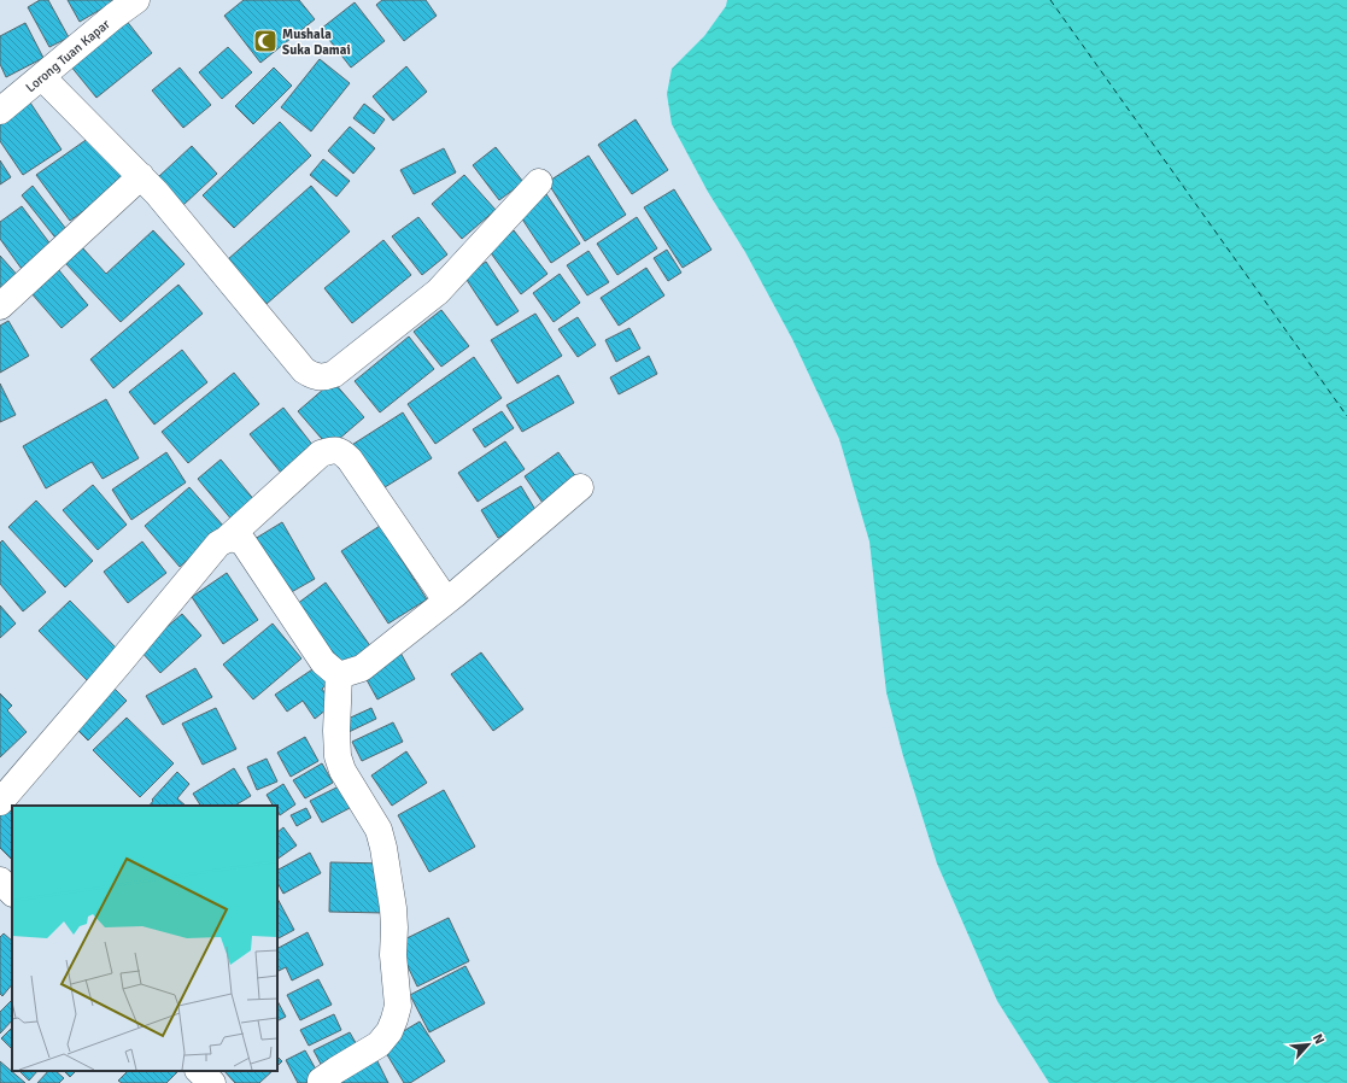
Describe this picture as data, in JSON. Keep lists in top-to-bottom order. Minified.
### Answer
{"streets":{"street":["Lorong Tuan Kapar"]},"places":{"mosque":["Mushala Suka Damai"]},"north":"top right"}
